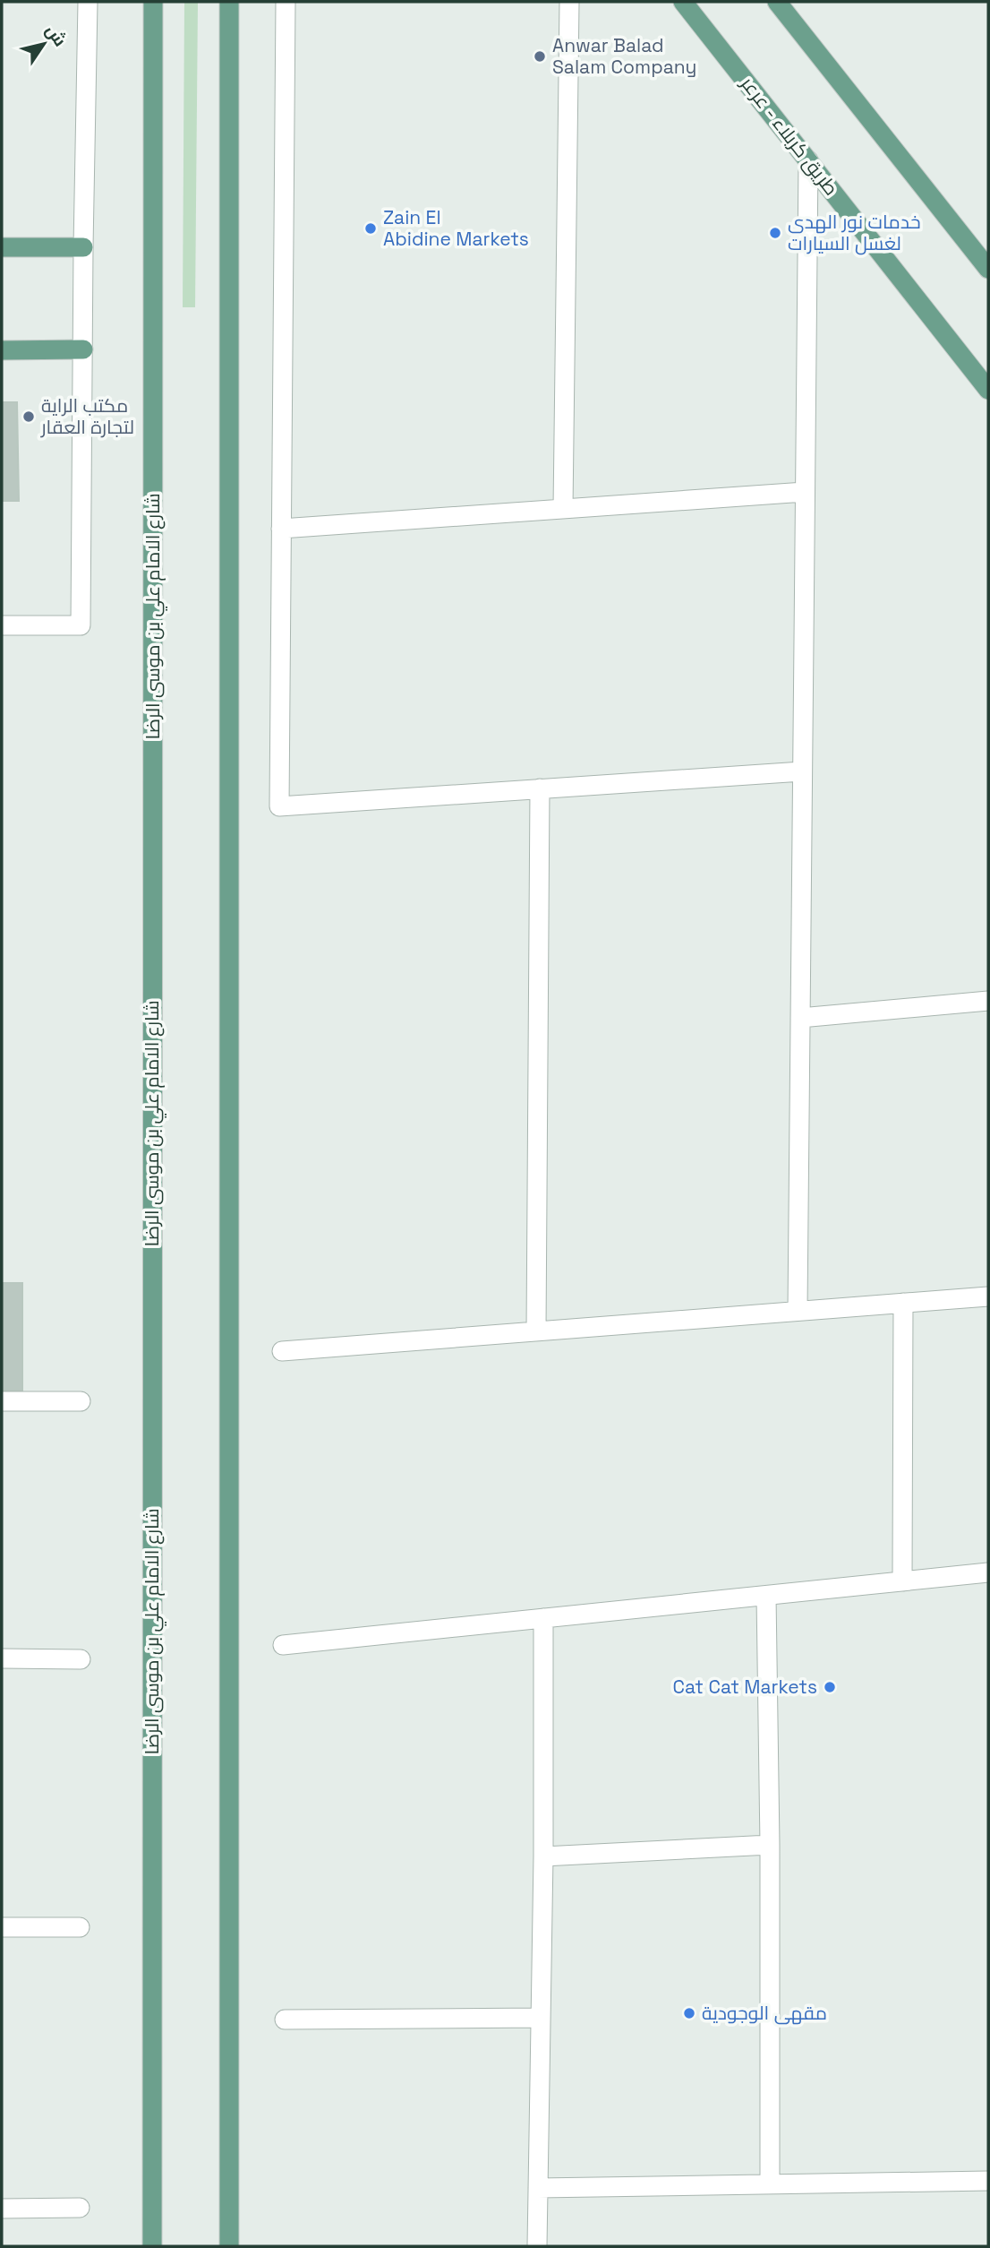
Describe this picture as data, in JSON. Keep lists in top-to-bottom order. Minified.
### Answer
{"streets":{"main road":["طريق كربلاء - عرعر","شارع الامام علي بن موسى الرضا"]},"places":["Anwar Balad Salam Company","Zain El Abidine Markets","خدمات نور الهدى لغسل السيارات","مكتب الراية لتجارة العقار","Cat Cat Markets","مقهى الوجودية"],"north":"top right"}
